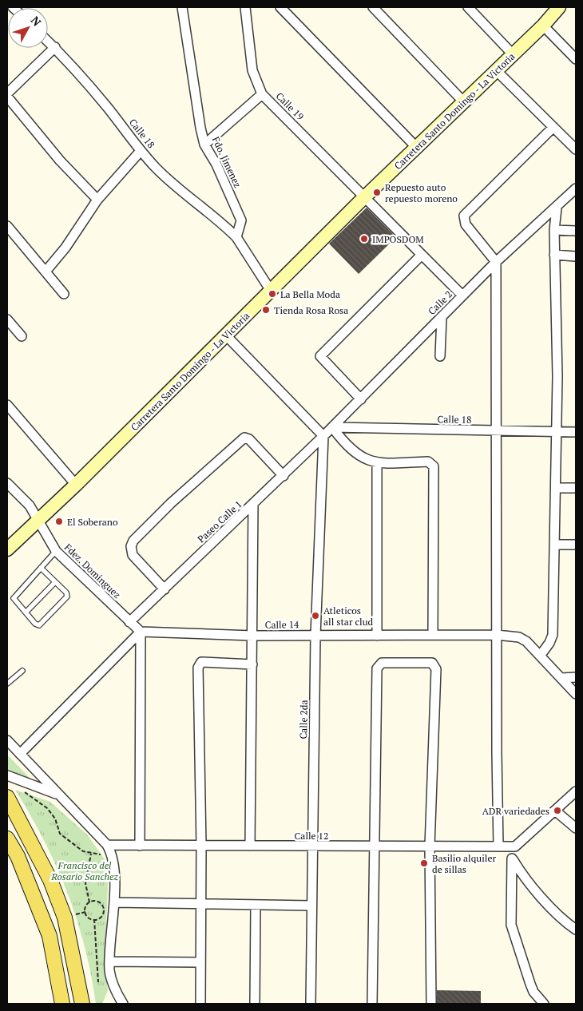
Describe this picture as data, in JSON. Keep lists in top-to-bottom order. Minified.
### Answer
{"streets":{"main road":["Carretera Santo Domingo - La Victoria"],"street":["Calle 19","Calle 18","Fdo. Jimenez","Calle 2","Paseo Calle 1","Fdez. Dominguez","Calle 14","Calle 2da","Calle 12"]},"crossings":[["Calle 19","Carretera Santo Domingo - La Victoria"],["Calle 19","Calle 2"],["Carretera Santo Domingo - La Victoria","Fdez. Dominguez"],["Calle 18","Fdo. Jimenez"],["Calle 18","Calle 2"],["Calle 2","Paseo Calle 1"],["Calle 2","Calle 2da"],["Paseo Calle 1","Fdez. Dominguez"],["Paseo Calle 1","Calle 2da"],["Fdez. Dominguez","Calle 14"],["Calle 14","Calle 2da"],["Calle 2da","Calle 12"]],"parks":["Francisco del Rosario Sanchez"],"places":["Repuesto auto repuesto moreno","IMPOSDOM","La Bella Moda","Tienda Rosa Rosa","El Soberano","Atleticos all star clud","ADR variedades","Basilio alquiler de sillas"],"north":"top right"}
